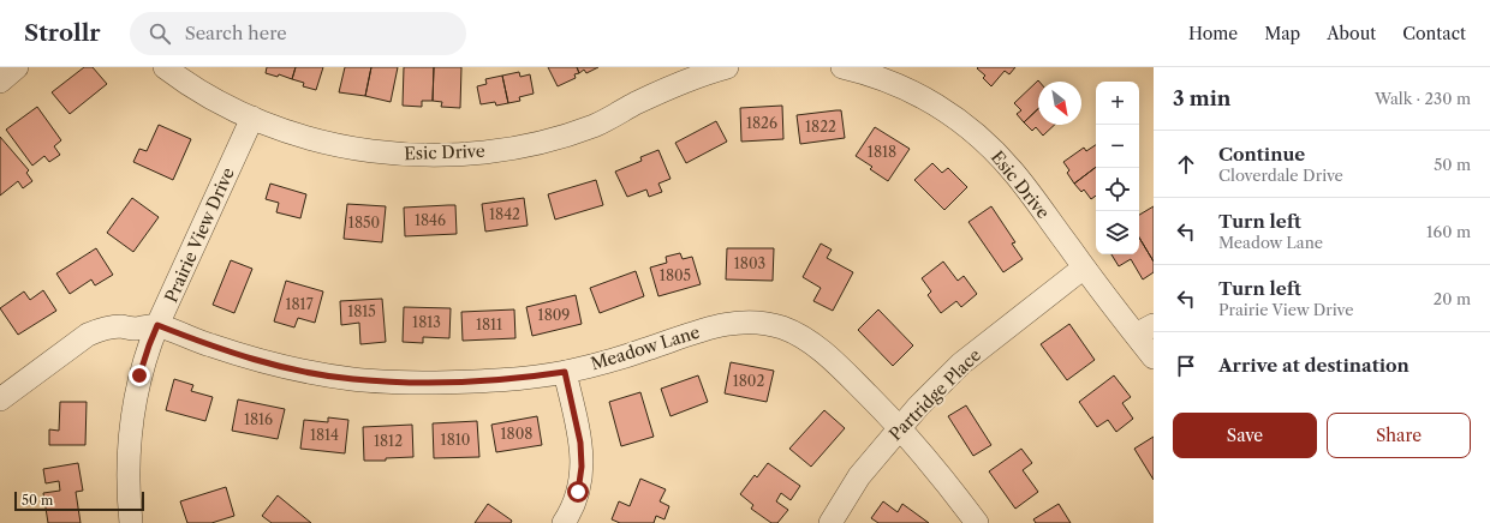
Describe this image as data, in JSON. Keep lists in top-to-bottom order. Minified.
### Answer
{"streets":{"street":["Esic Drive","Prairie View Drive","Meadow Lane","Partridge Place"]},"crossings":[["Esic Drive","Prairie View Drive"],["Esic Drive","Partridge Place"],["Prairie View Drive","Meadow Lane"],["Meadow Lane","Partridge Place"]],"house_numbers":["1826","1822","1818","1842","1846","1850","1803","1805","1817","1815","1809","1813","1811","1802","1816","1808","1814","1810","1812"],"scale_bar":"50 m","north":"bottom right","page":{"header":"Strollr","search":"Search here","nav":["Home","Map","About","Contact"],"heading":["3 min","Walk · 230 m"],"map_buttons":["+","−"],"list":[["Continue","Cloverdale Drive","50 m"],["Turn left","Meadow Lane","160 m"],["Turn left","Prairie View Drive","20 m"],"Arrive at destination"],"buttons":["Save","Share"],"scale":"50 m"}}
